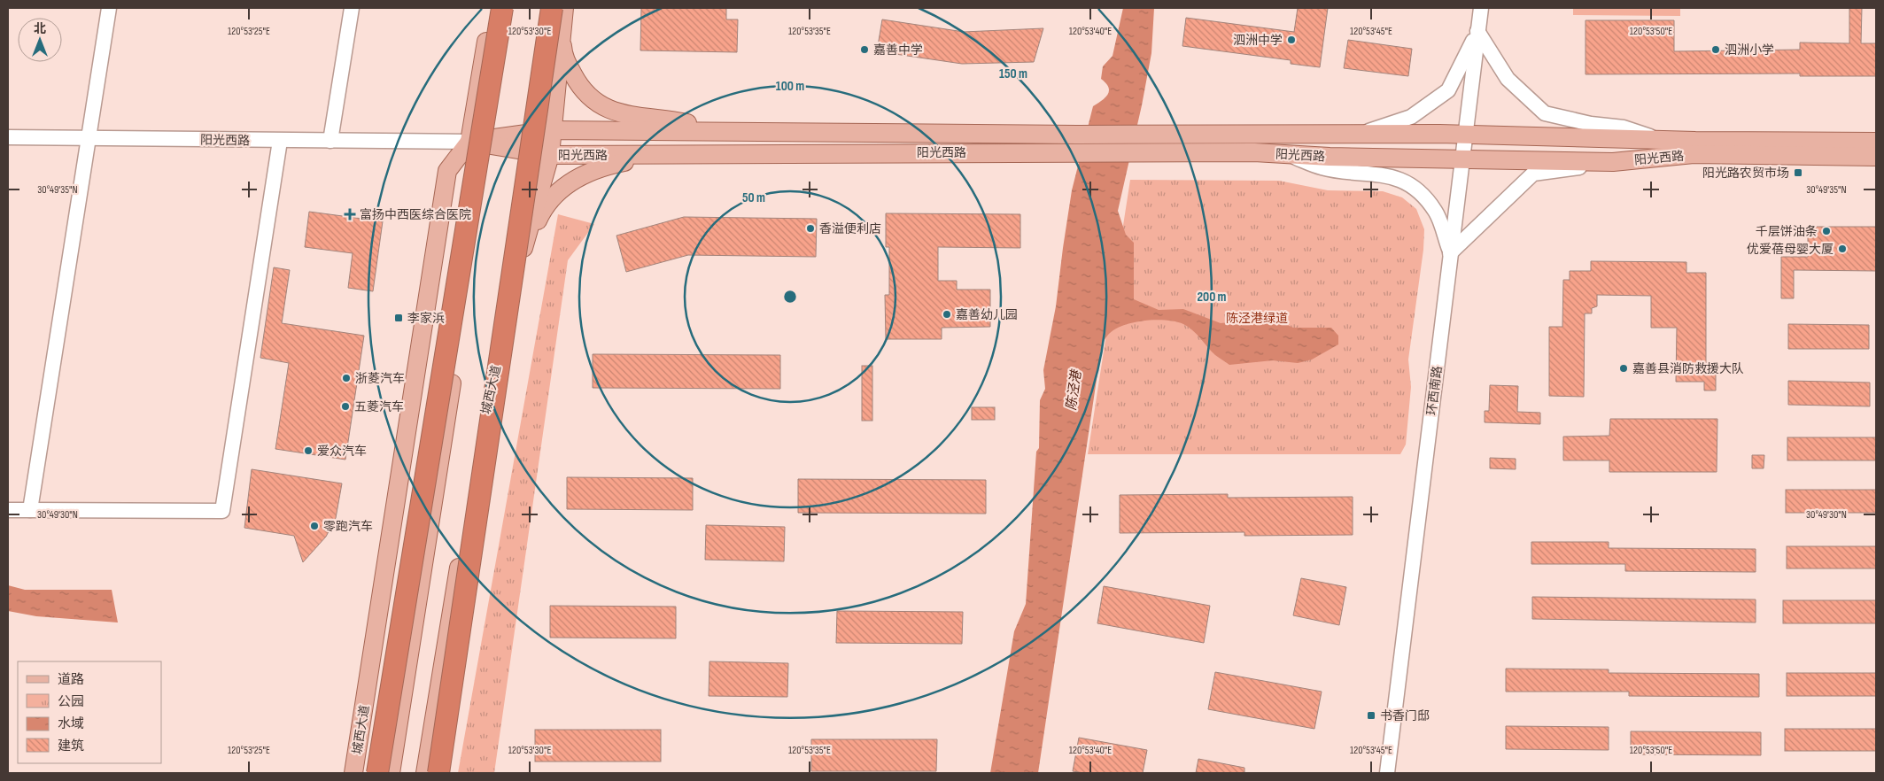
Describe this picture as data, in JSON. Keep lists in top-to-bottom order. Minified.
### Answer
{"streets":{"main road":["阳光西路","城西大道"],"street":["环西南路"]},"crossings":[["阳光西路","城西大道"],["阳光西路","环西南路"]],"water":["陈泾港"],"parks":["陈泾港绿道"],"places":{"other":["泗洲中学","嘉善中学","泗洲小学","香溢便利店","千层饼油条","优爱蓓母婴大厦","嘉善幼儿园","嘉善县消防救援大队","浙菱汽车","五菱汽车","爱众汽车","零跑汽车"],"transit":["阳光路农贸市场","李家浜","书香门邸"],"health":["富扬中西医综合医院"]},"legend":["道路","公园","水域","建筑"],"north":"top","coordinates":["120°53'25\"E","120°53'30\"E","120°53'35\"E","120°53'40\"E","120°53'45\"E","120°53'50\"E","30°49'35\"N","30°49'30\"N"],"rings":["150 m","100 m","50 m","200 m"]}
